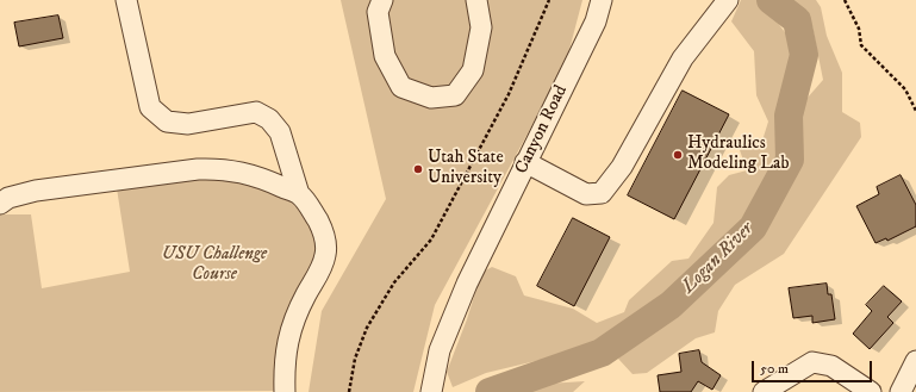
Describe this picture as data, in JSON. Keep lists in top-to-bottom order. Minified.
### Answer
{"streets":{"street":["Canyon Road"]},"water":["Logan River"],"parks":["USU Challenge Course"],"places":["Hydraulics Modeling Lab","Utah State University"],"scale_bar":"50 m"}
